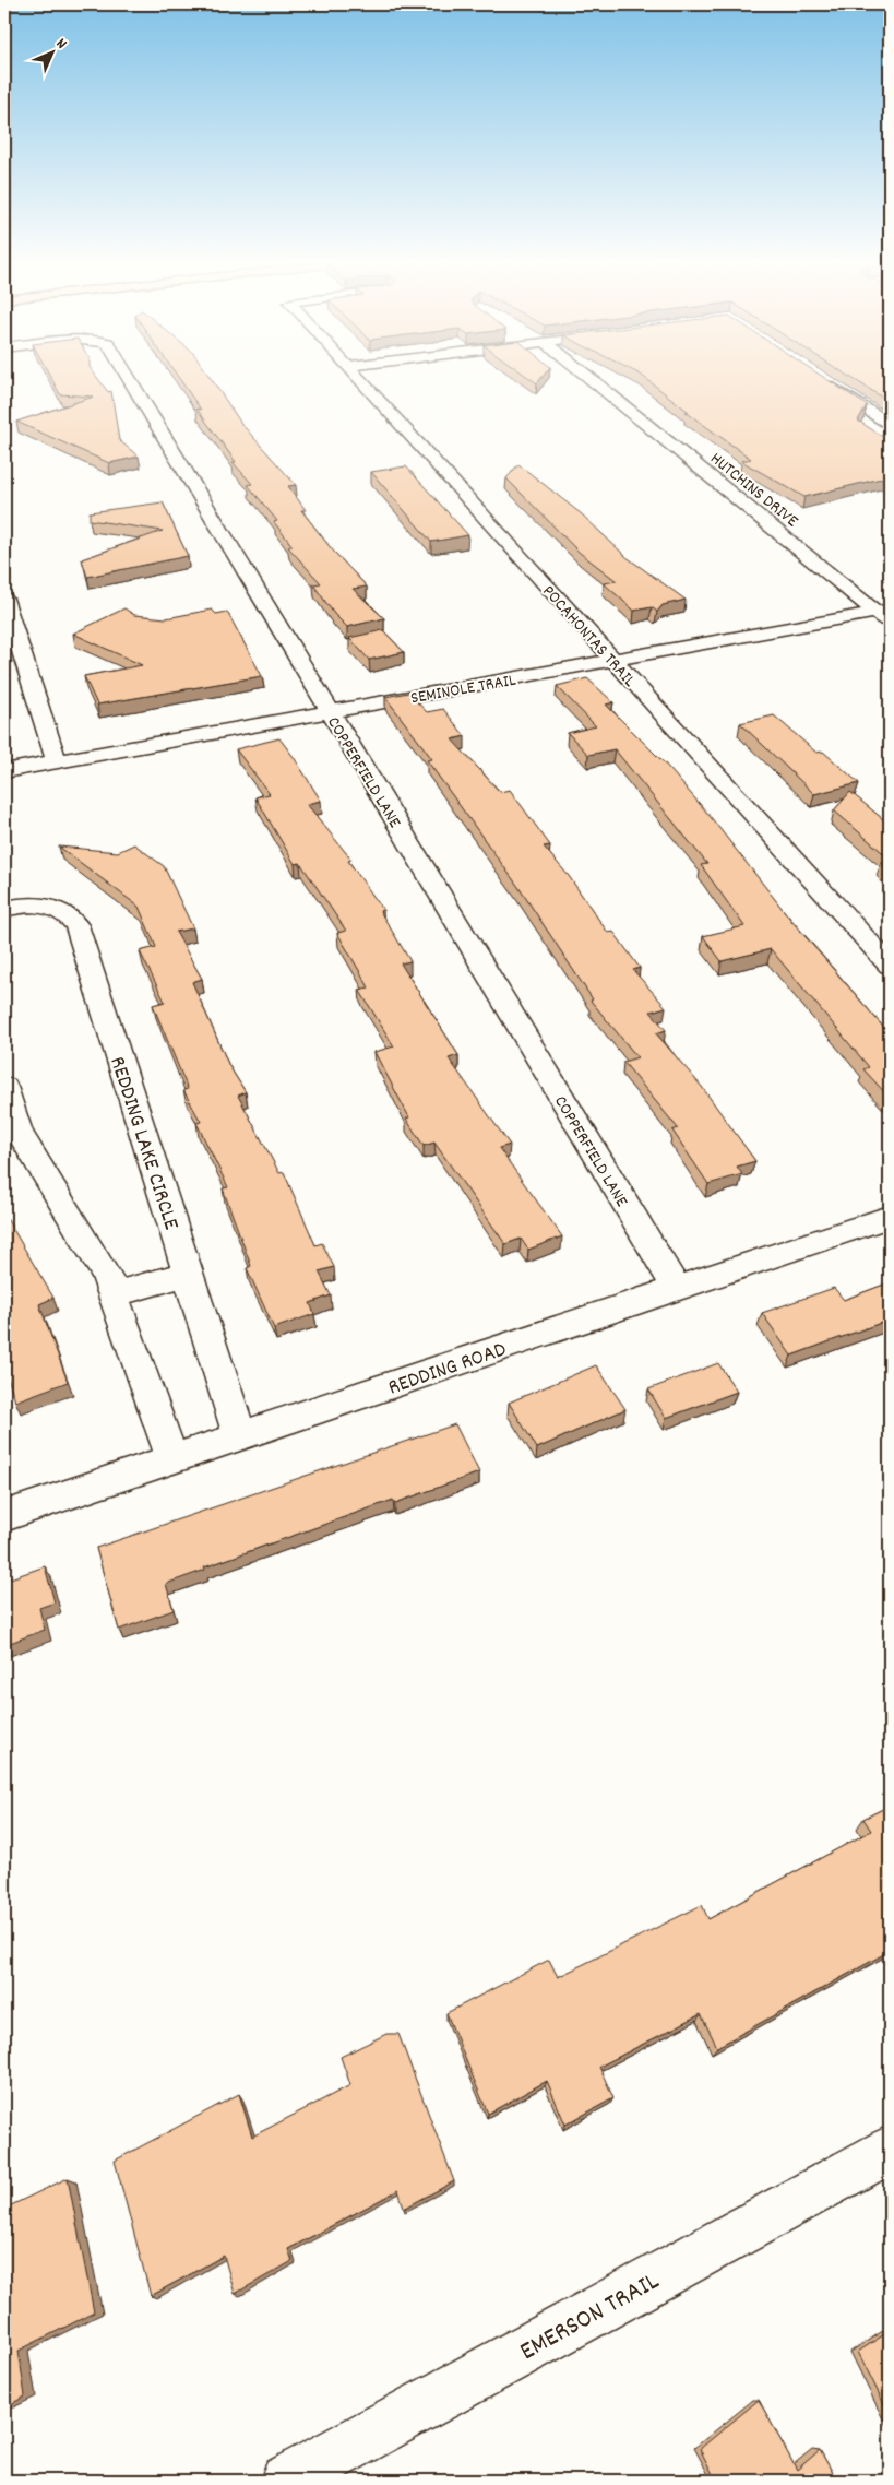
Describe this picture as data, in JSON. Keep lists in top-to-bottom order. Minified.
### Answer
{"streets":{"street":["HUTCHINS DRIVE","POCAHONTAS TRAIL","SEMINOLE TRAIL","COPPERFIELD LANE","REDDING LAKE CIRCLE","REDDING ROAD","EMERSON TRAIL"]},"crossings":[["HUTCHINS DRIVE","SEMINOLE TRAIL"],["POCAHONTAS TRAIL","SEMINOLE TRAIL"],["SEMINOLE TRAIL","COPPERFIELD LANE"],["COPPERFIELD LANE","REDDING ROAD"],["REDDING LAKE CIRCLE","REDDING ROAD"]],"north":"top right"}
